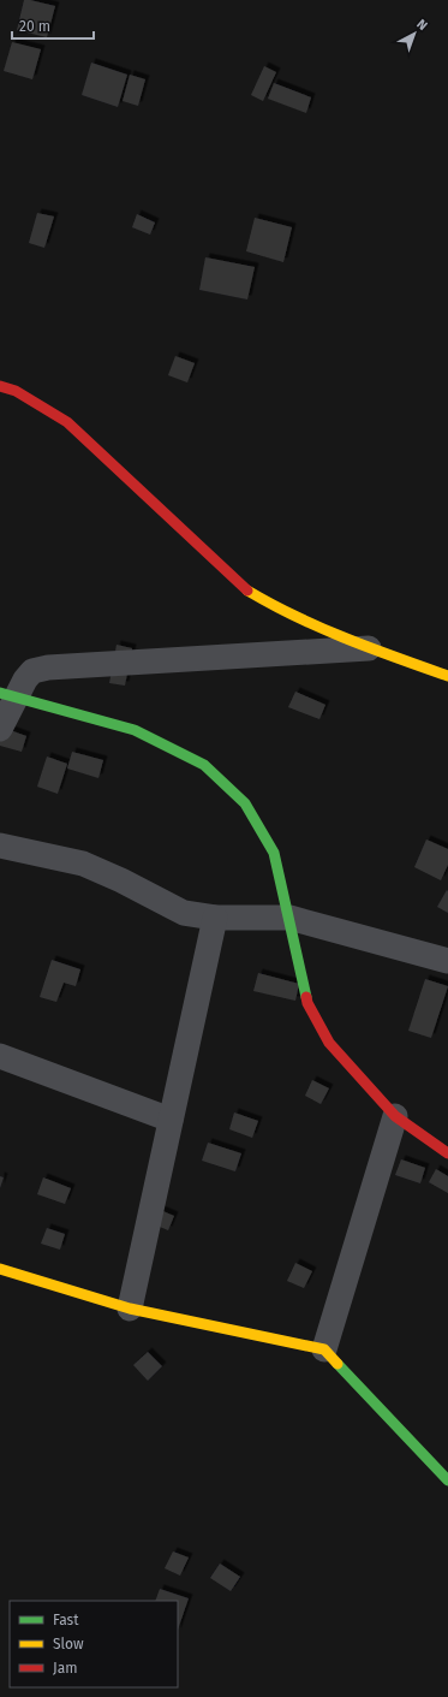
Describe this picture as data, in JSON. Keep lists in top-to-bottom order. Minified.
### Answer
{"legend":["Fast","Slow","Jam"],"scale_bar":"20 m","north":"top right"}
